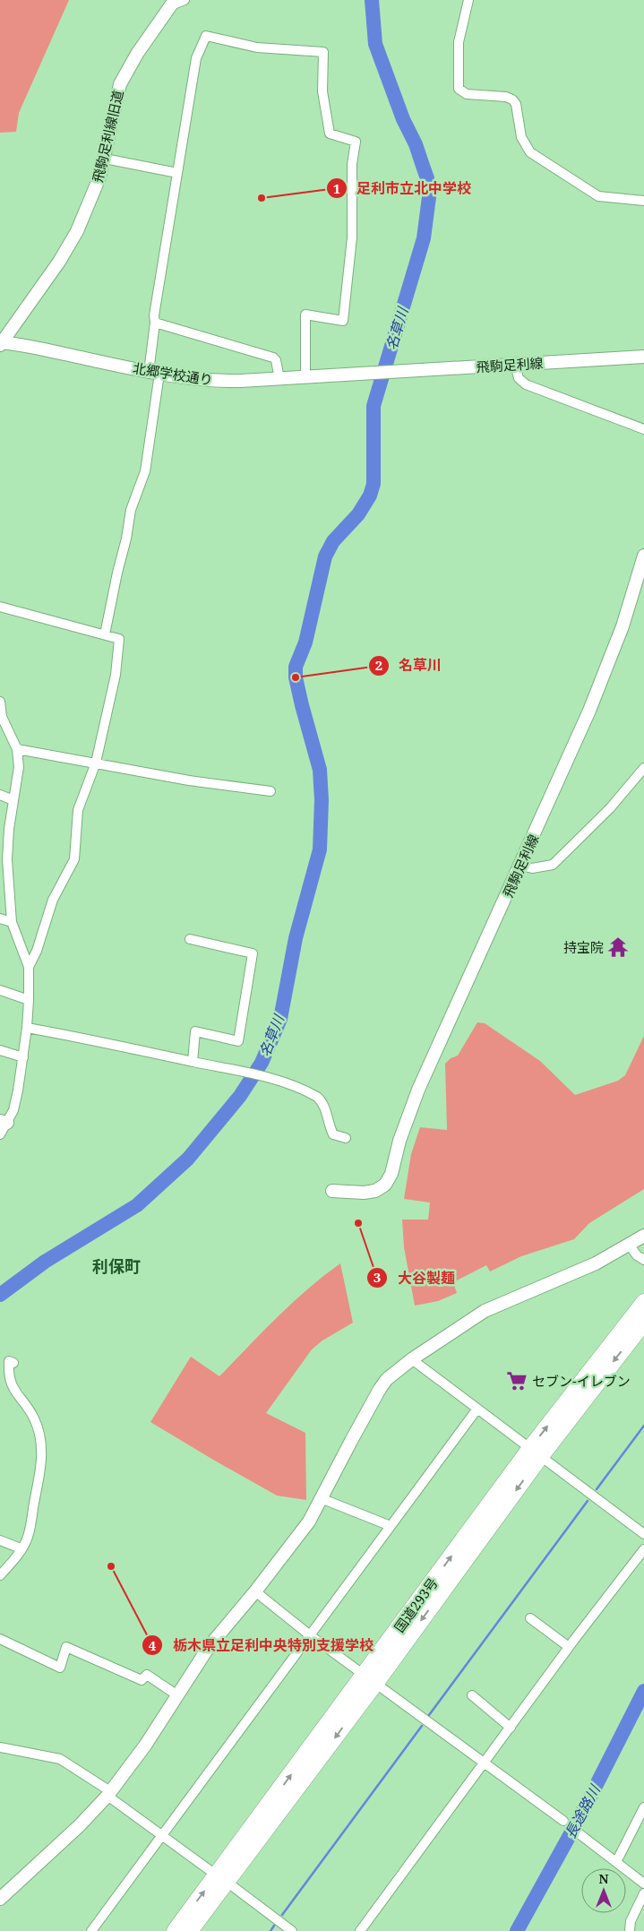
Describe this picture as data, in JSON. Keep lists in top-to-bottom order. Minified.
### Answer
{"streets":{"highway":["国道293号"],"street":["飛駒足利線旧道","飛駒足利線","北郷学校通り"]},"crossings":[["飛駒足利線旧道","北郷学校通り"],["飛駒足利線","北郷学校通り"]],"districts":["利保町"],"water":["名草川","長途路川"],"places":{"other":["足利市立北中学校","名草川","大谷製麺","栃木県立足利中央特別支援学校"],"temple":["持宝院"],"supermarket":["セブン-イレブン"]},"north":"top"}
